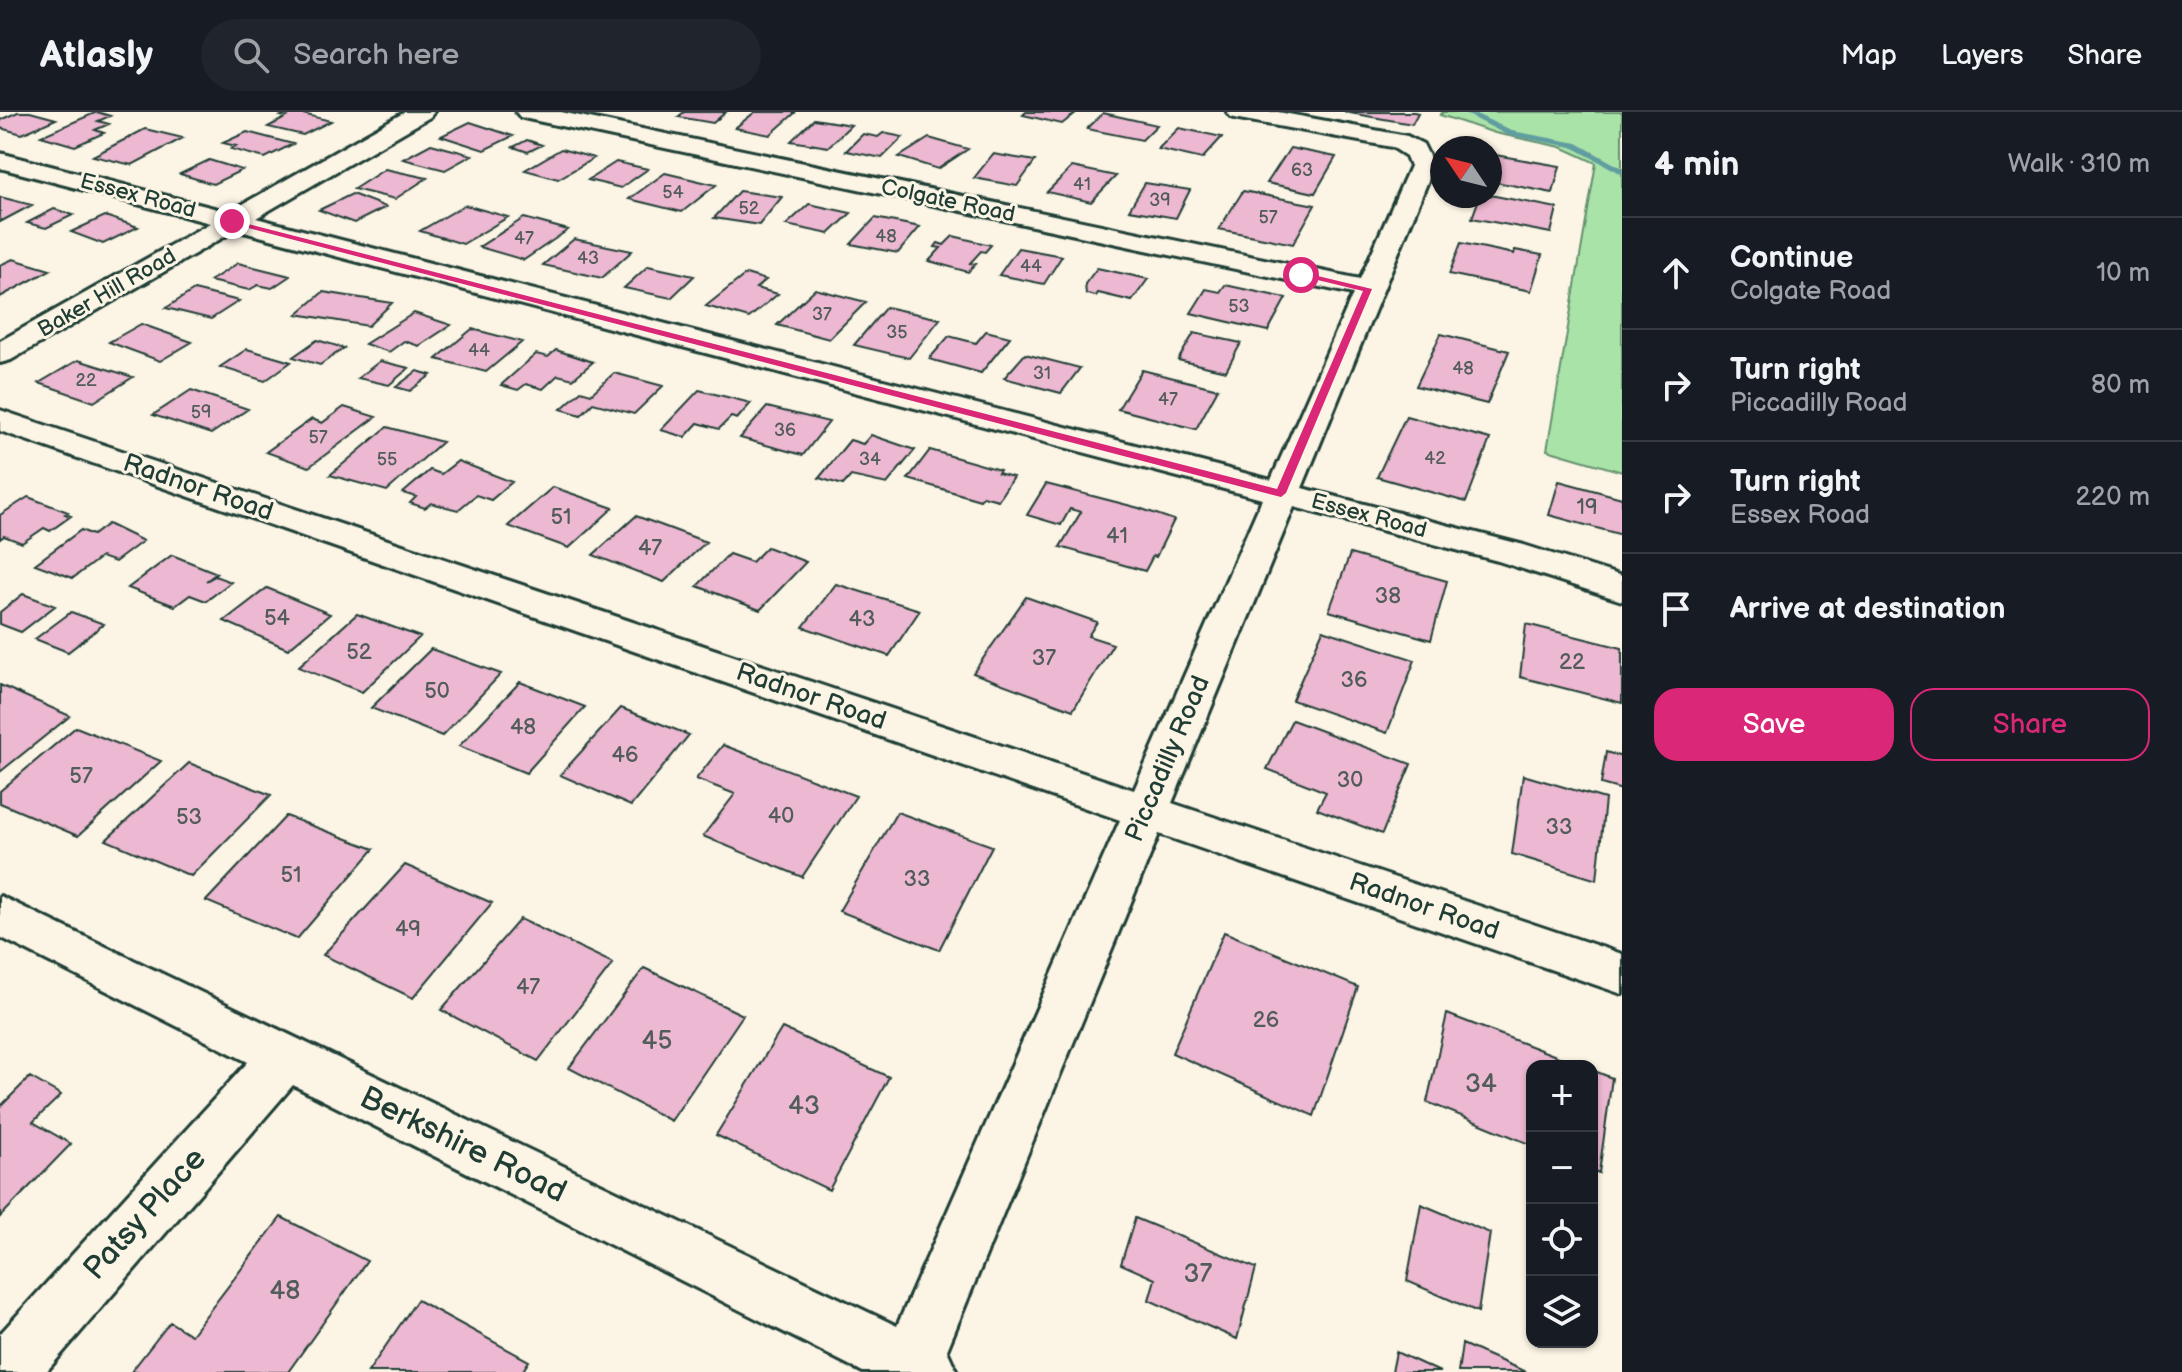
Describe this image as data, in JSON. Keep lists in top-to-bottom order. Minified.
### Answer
{"streets":{"street":["Essex Road","Colgate Road","Baker Hill Road","Radnor Road","Piccadilly Road","Berkshire Road","Patsy Place"]},"crossings":[["Essex Road","Baker Hill Road"],["Essex Road","Piccadilly Road"],["Colgate Road","Piccadilly Road"],["Radnor Road","Piccadilly Road"],["Piccadilly Road","Berkshire Road"],["Berkshire Road","Patsy Place"]],"house_numbers":["63","41","54","39","52","57","48","47","43","44","53","37","35","44","48","31","22","47","59","36","57","42","55","34","19","51","41","47","38","54","43","52","37","22","36","50","48","46","57","30","40","53","33","51","33","49","47","26","45","34","43","37","48"],"north":"top left","page":{"header":"Atlasly","search":"Search here","nav":["Map","Layers","Share"],"heading":["4 min","Walk · 310 m"],"list":[["Continue","Colgate Road","10 m"],["Turn right","Piccadilly Road","80 m"],["Turn right","Essex Road","220 m"],"Arrive at destination"],"buttons":["Save","Share"],"map_buttons":["+","−"]}}
